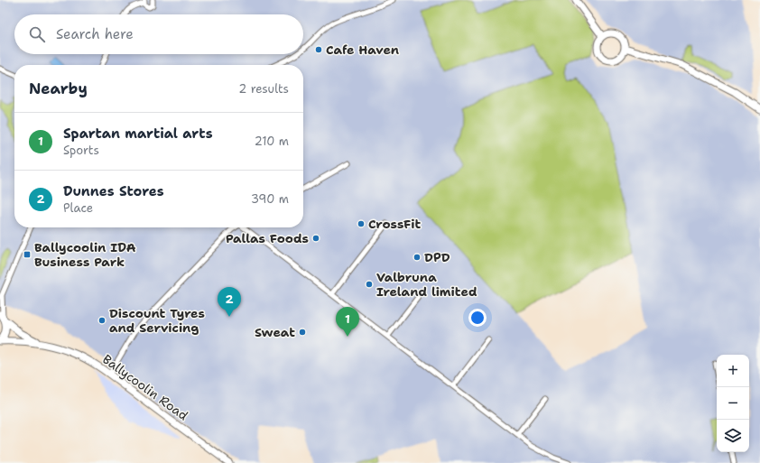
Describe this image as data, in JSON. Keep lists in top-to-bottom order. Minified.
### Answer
{"streets":{"street":["Ballycoolin Road"]},"places":{"other":["Cafe Haven","CrossFit","Pallas Foods","DPD","Valbruna Ireland limited","Discount Tyres and Servicing","Sweat"],"transit":["Ballycoolin IDA Business Park"]},"page":{"search":"Search here","heading":["Nearby","2 results"],"list":[{"mark":"1","name":"Spartan martial arts","note":"Sports","value":"210 m"},{"mark":"2","name":"Dunnes Stores","note":"Place","value":"390 m"}],"pins":["2","1"],"map_buttons":["+","−"]}}
